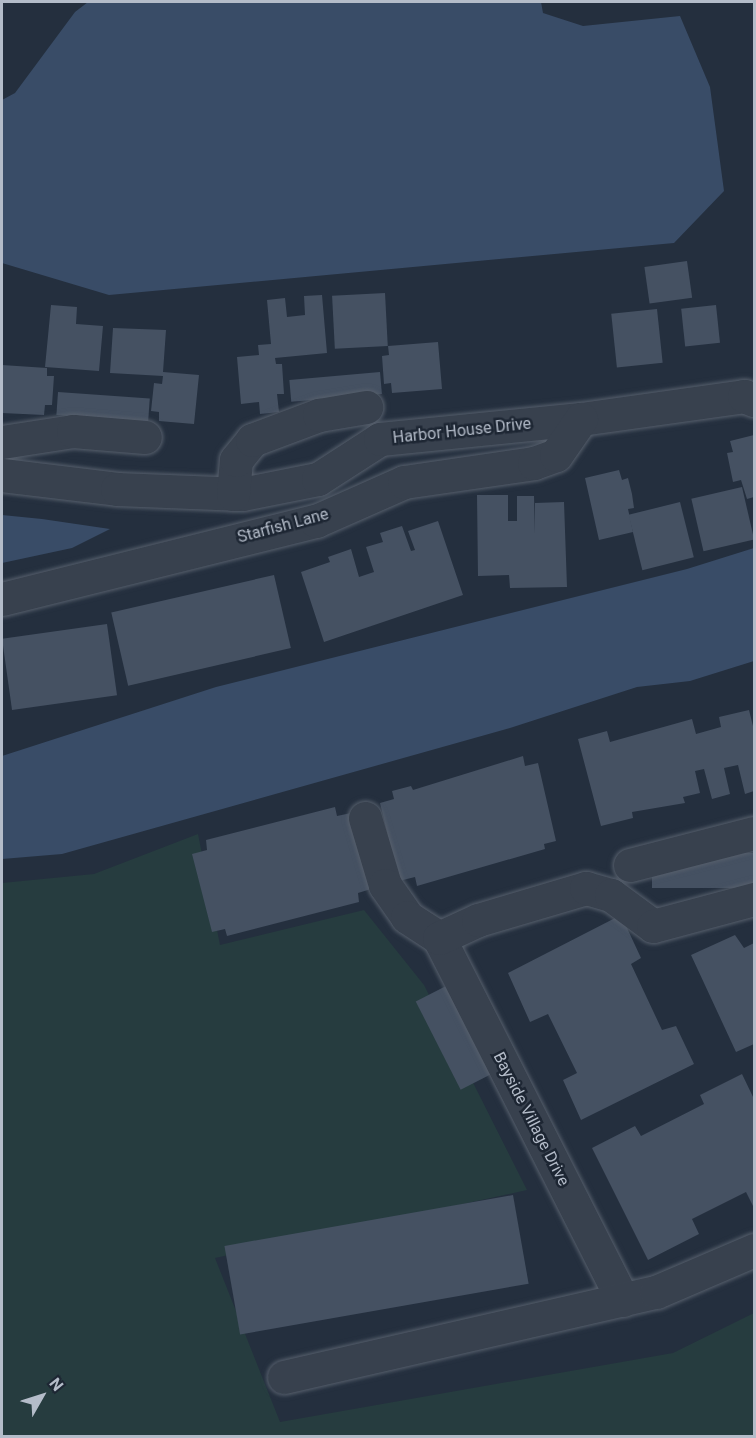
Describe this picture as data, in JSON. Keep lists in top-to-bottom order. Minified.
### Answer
{"streets":{"street":["Harbor House Drive","Starfish Lane","Bayside Village Drive"]},"crossings":[["Harbor House Drive","Starfish Lane"]],"north":"top right"}
